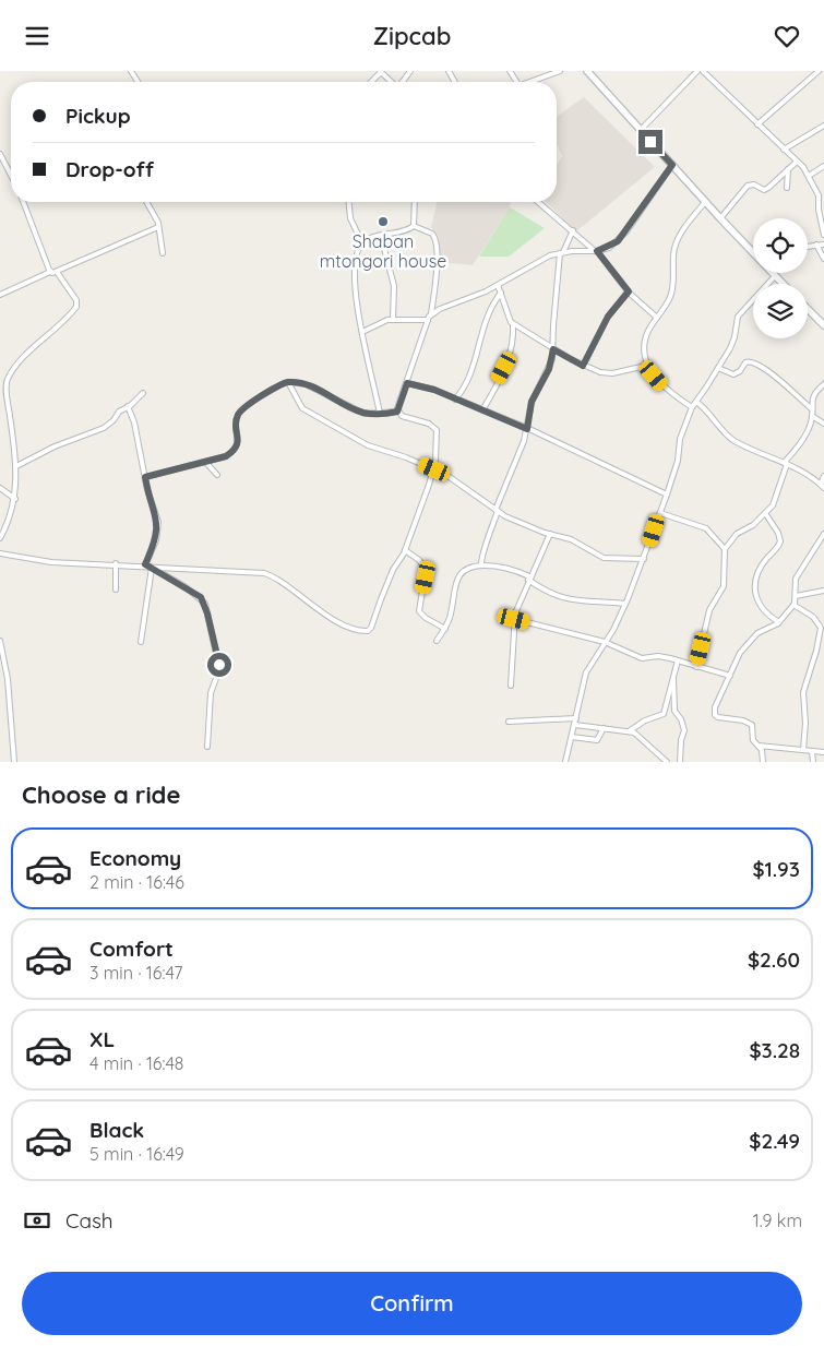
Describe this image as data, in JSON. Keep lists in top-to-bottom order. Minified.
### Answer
{"places":["Shaban mtongori house"],"page":{"header":"Zipcab","banner":["Pickup","Drop-off"],"heading":"Choose a ride","list":[{"name":"Economy","note":"2 min · 16:46","value":"$1.93"},{"name":"Comfort","note":"3 min · 16:47","value":"$2.60"},{"name":"XL","note":"4 min · 16:48","value":"$3.28"},{"name":"Black","note":"5 min · 16:49","value":"$2.49"}],"pay":["Cash","1.9 km"],"buttons":"Confirm"}}
